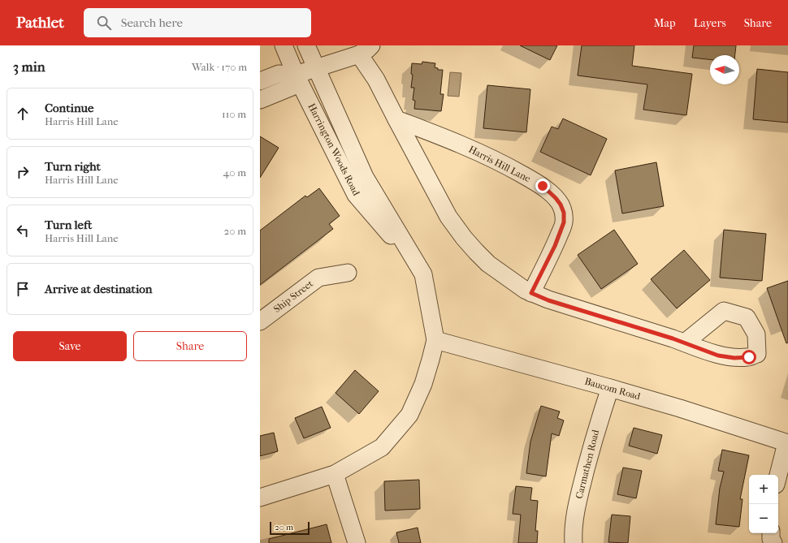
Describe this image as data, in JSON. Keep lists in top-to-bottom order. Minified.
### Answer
{"streets":{"street":["Harrington Woods Road","Harris Hill Lane","Ship Street","Baucom Road","Carmathen Road"]},"crossings":[["Harrington Woods Road","Baucom Road"],["Baucom Road","Carmathen Road"]],"scale_bar":"20 m","north":"left","page":{"header":"Pathlet","search":"Search here","nav":["Map","Layers","Share"],"heading":["3 min","Walk · 170 m"],"list":[["Continue","Harris Hill Lane","110 m"],["Turn right","Harris Hill Lane","40 m"],["Turn left","Harris Hill Lane","20 m"],"Arrive at destination"],"buttons":["Save","Share"],"map_buttons":["+","−"],"scale":"20 m"}}
